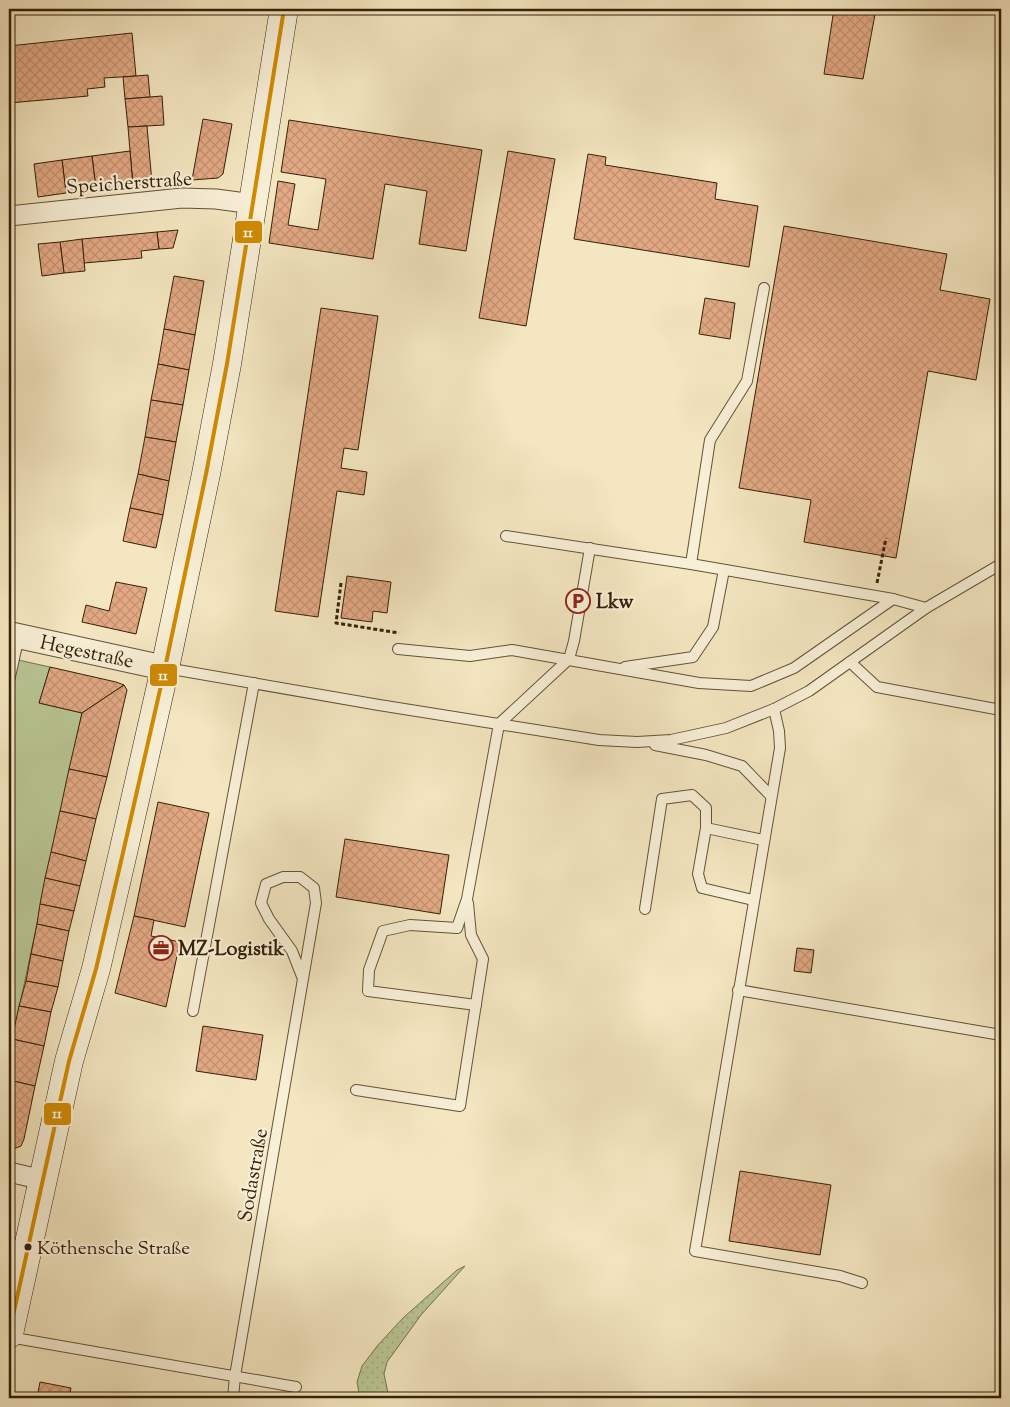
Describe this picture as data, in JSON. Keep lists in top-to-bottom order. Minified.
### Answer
{"streets":{"street":["Speicherstraße","Hegestraße"],"lane":["Sodastraße"]},"places":{"parking":["Lkw"],"office":["MZ-Logistik"],"other":["Köthensche Straße"]},"lines":["transit line 11"]}
